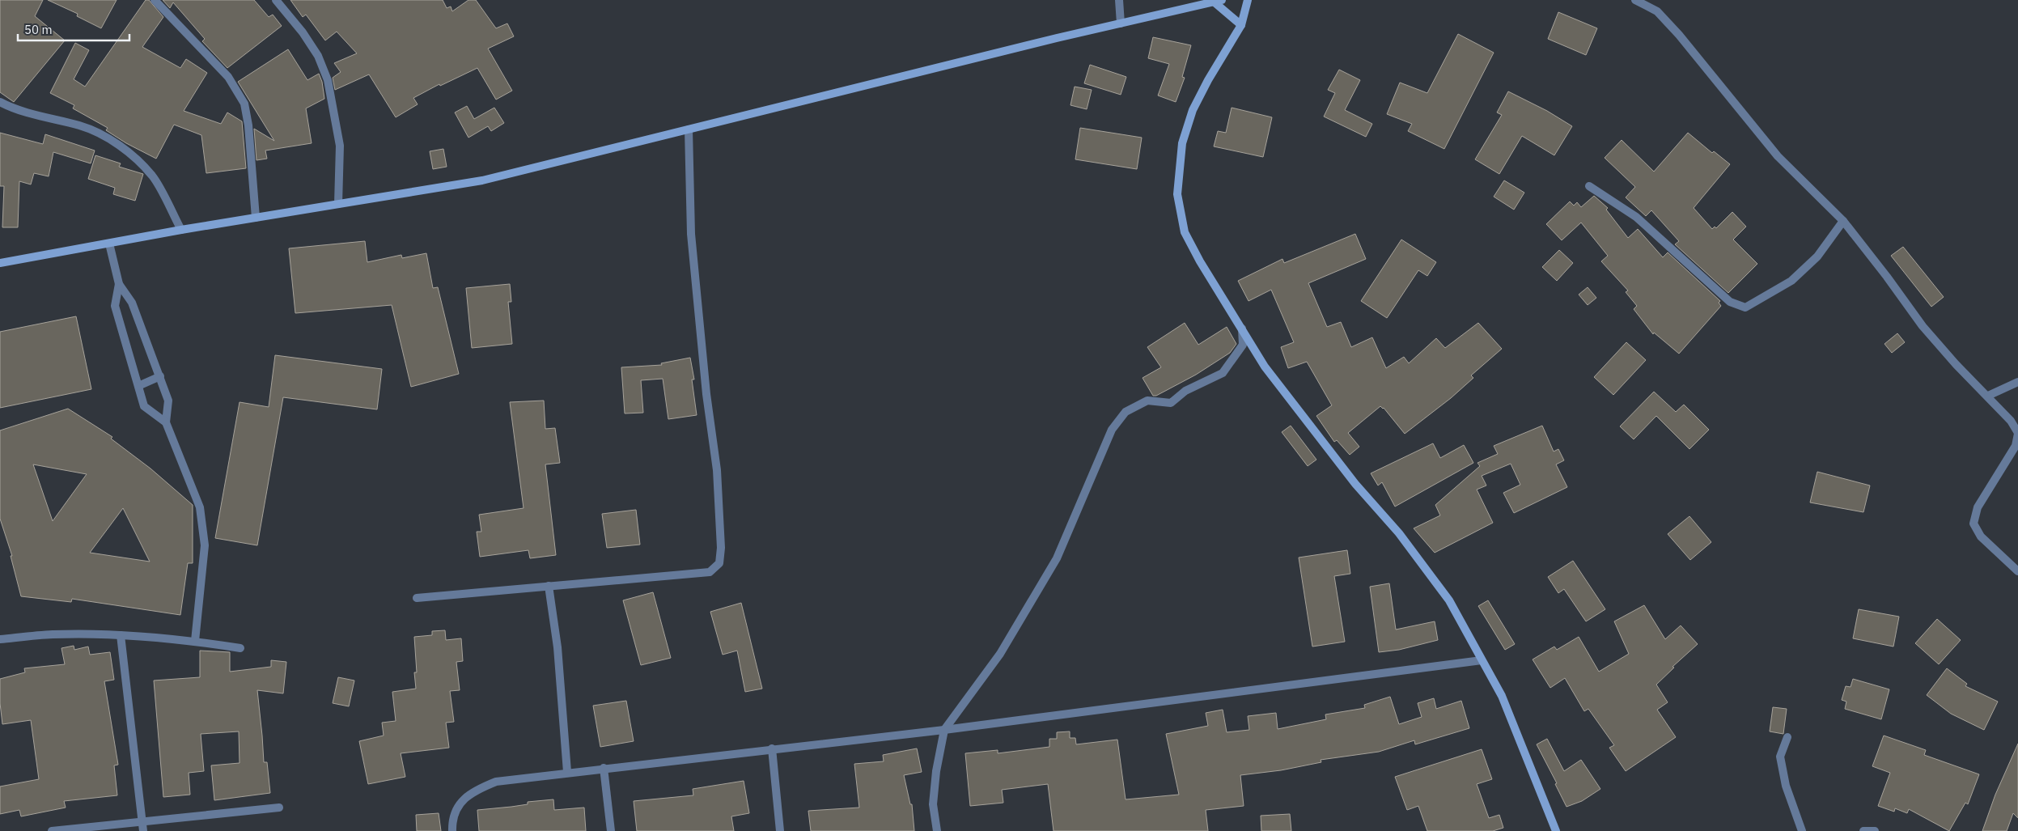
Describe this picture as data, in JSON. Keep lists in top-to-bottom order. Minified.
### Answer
{"scale_bar":"50 m"}
